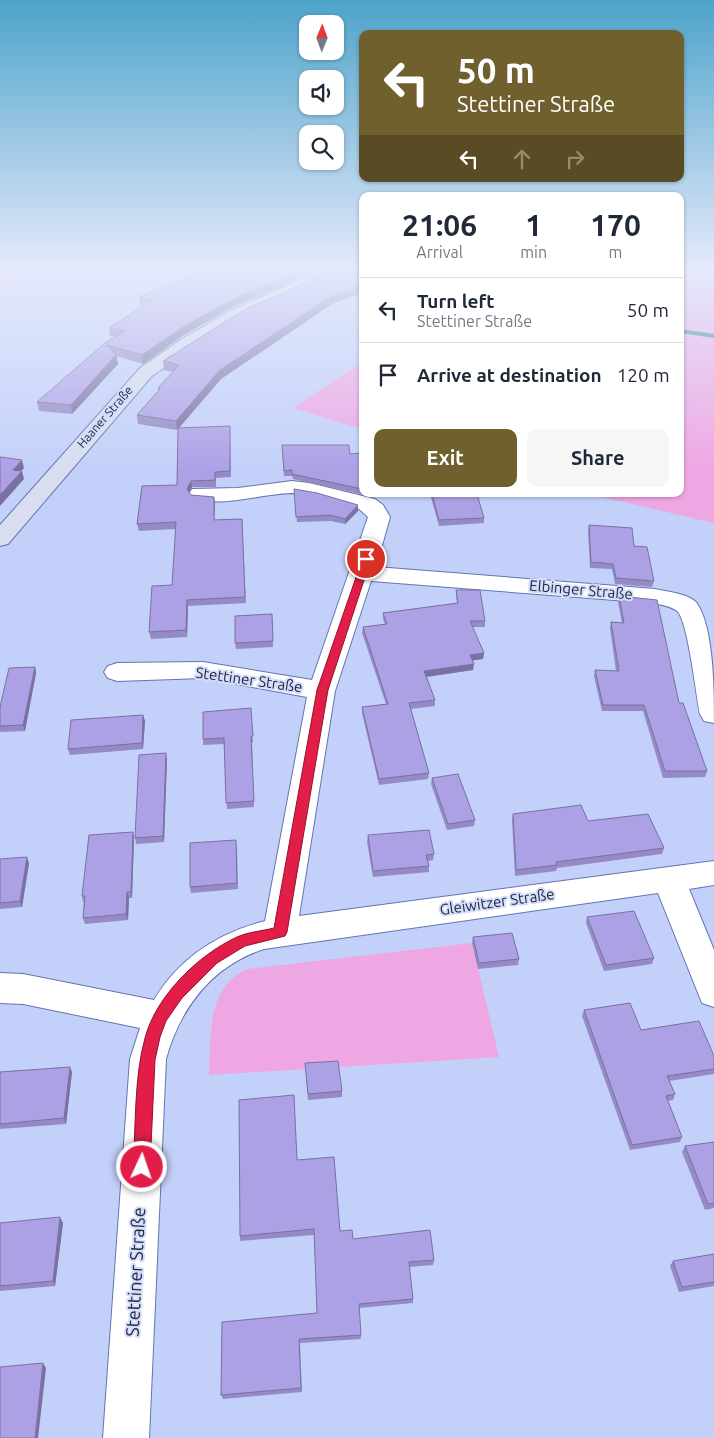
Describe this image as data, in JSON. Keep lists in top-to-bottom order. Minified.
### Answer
{"streets":{"main road":["Haaner Straße"],"street":["Elbinger Straße","Stettiner Straße","Gleiwitzer Straße"]},"crossings":[["Elbinger Straße","Stettiner Straße"],["Stettiner Straße","Gleiwitzer Straße"]],"north":"top","page":{"turn":["50 m","Stettiner Straße"],"eta":["21:06","Arrival","1","min","170","m"],"list":[{"name":"Turn left","note":"Stettiner Straße","value":"50 m"},{"name":"Arrive at destination","value":"120 m"}],"buttons":["Exit","Share"]}}
